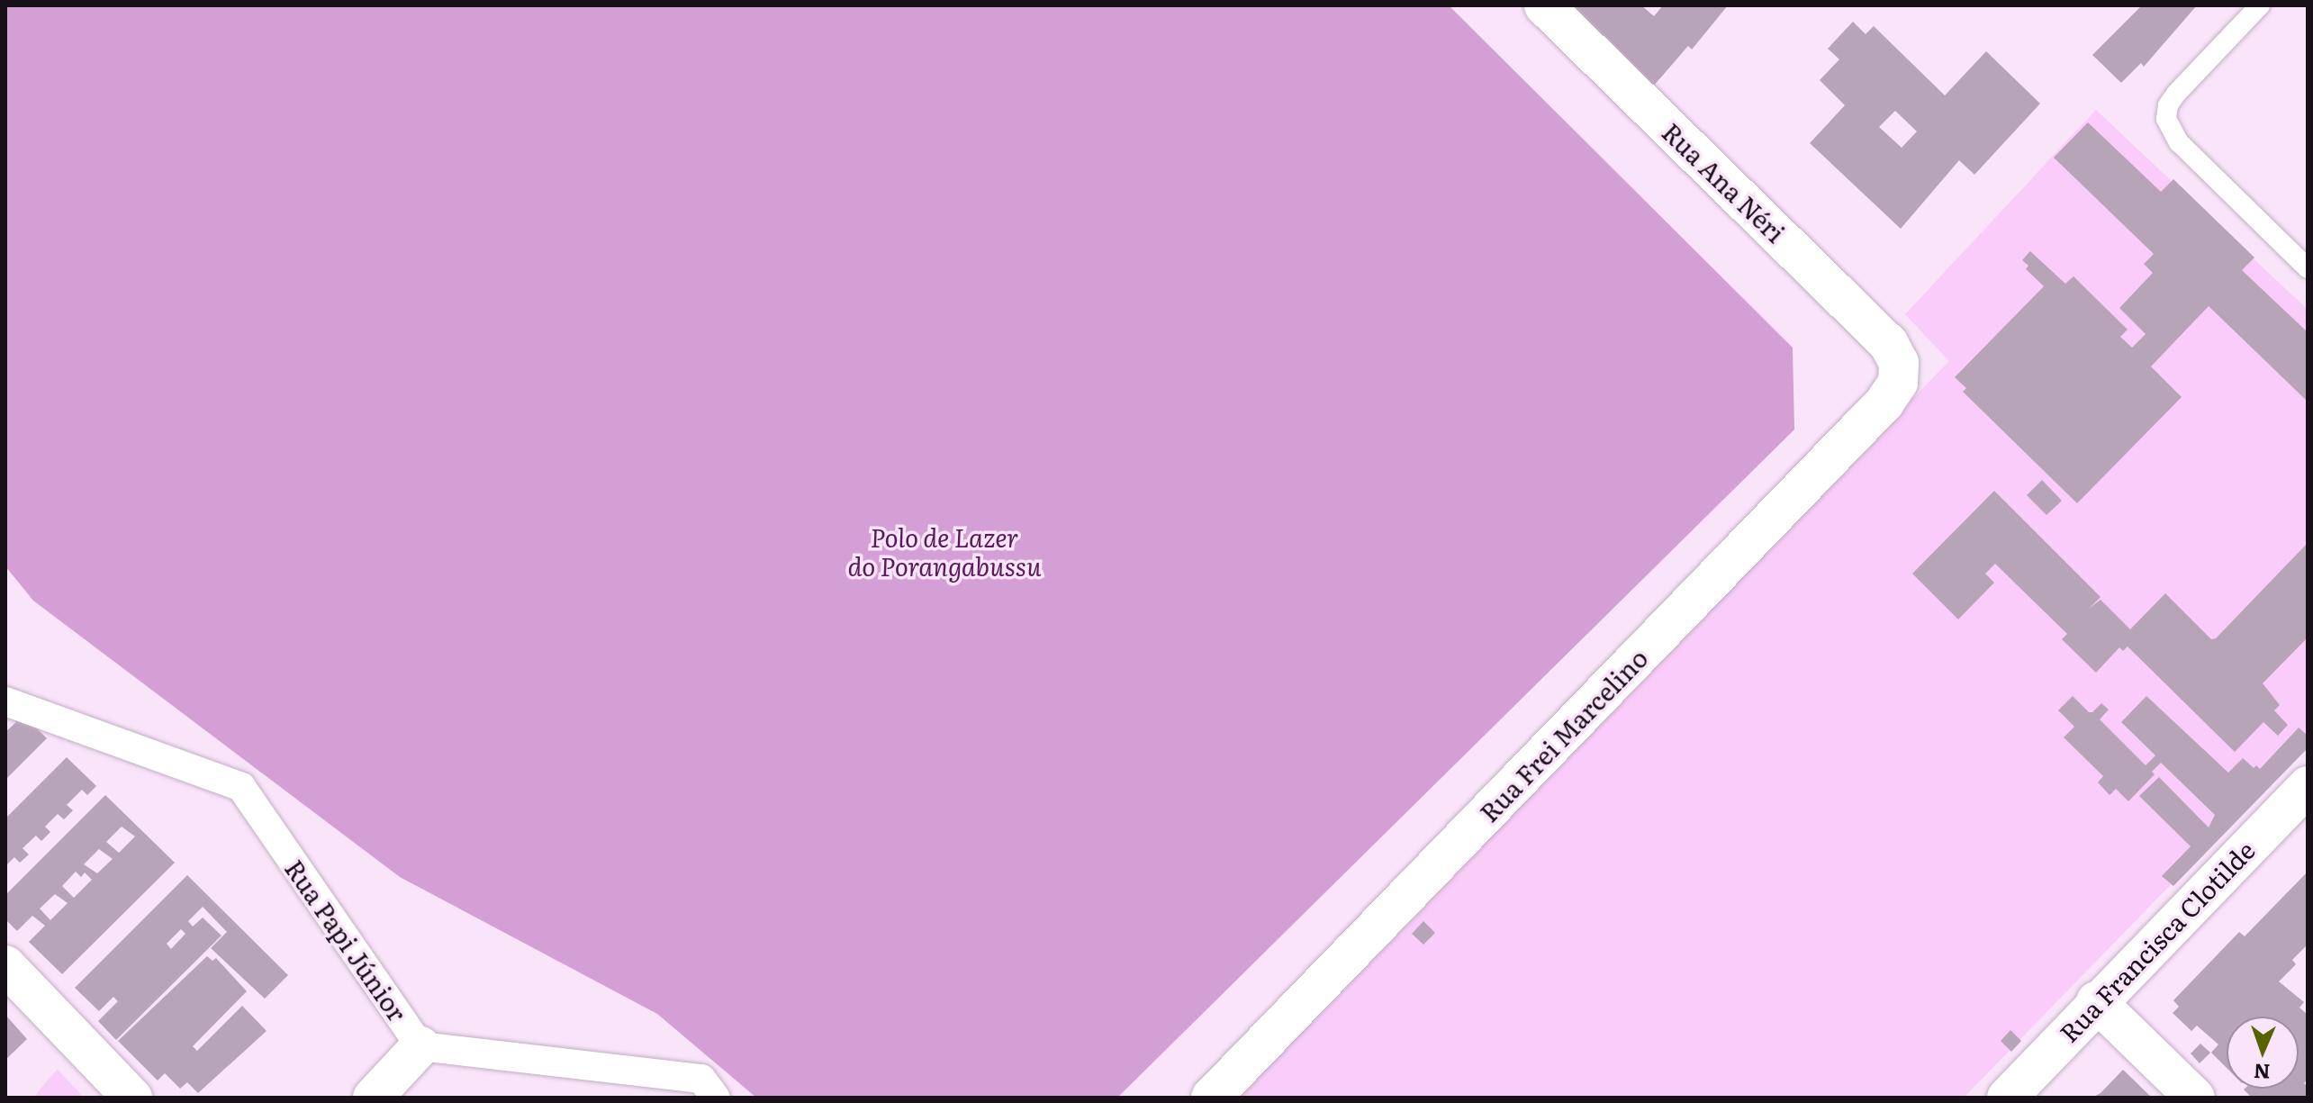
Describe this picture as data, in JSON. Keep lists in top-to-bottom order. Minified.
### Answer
{"streets":{"street":["Rua Ana Néri","Rua Frei Marcelino","Rua Papi Júnior","Rua Francisca Clotilde"]},"crossings":[["Rua Ana Néri","Rua Frei Marcelino"]],"parks":["Polo de Lazer do Porangabussu"],"north":"bottom"}
